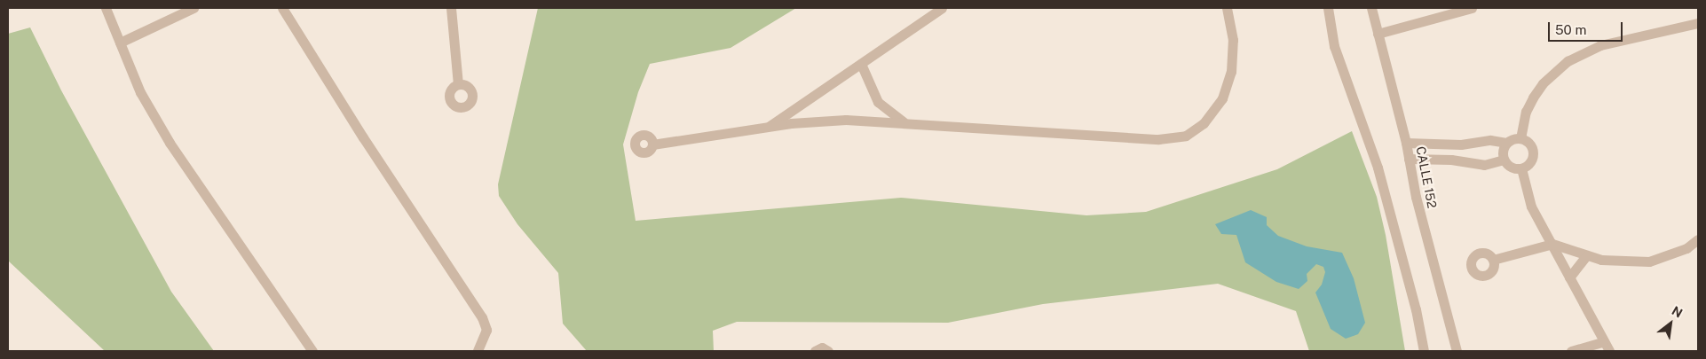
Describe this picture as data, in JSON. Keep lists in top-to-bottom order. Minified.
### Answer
{"streets":{"street":["CALLE 152"]},"scale_bar":"50 m","north":"top right"}
